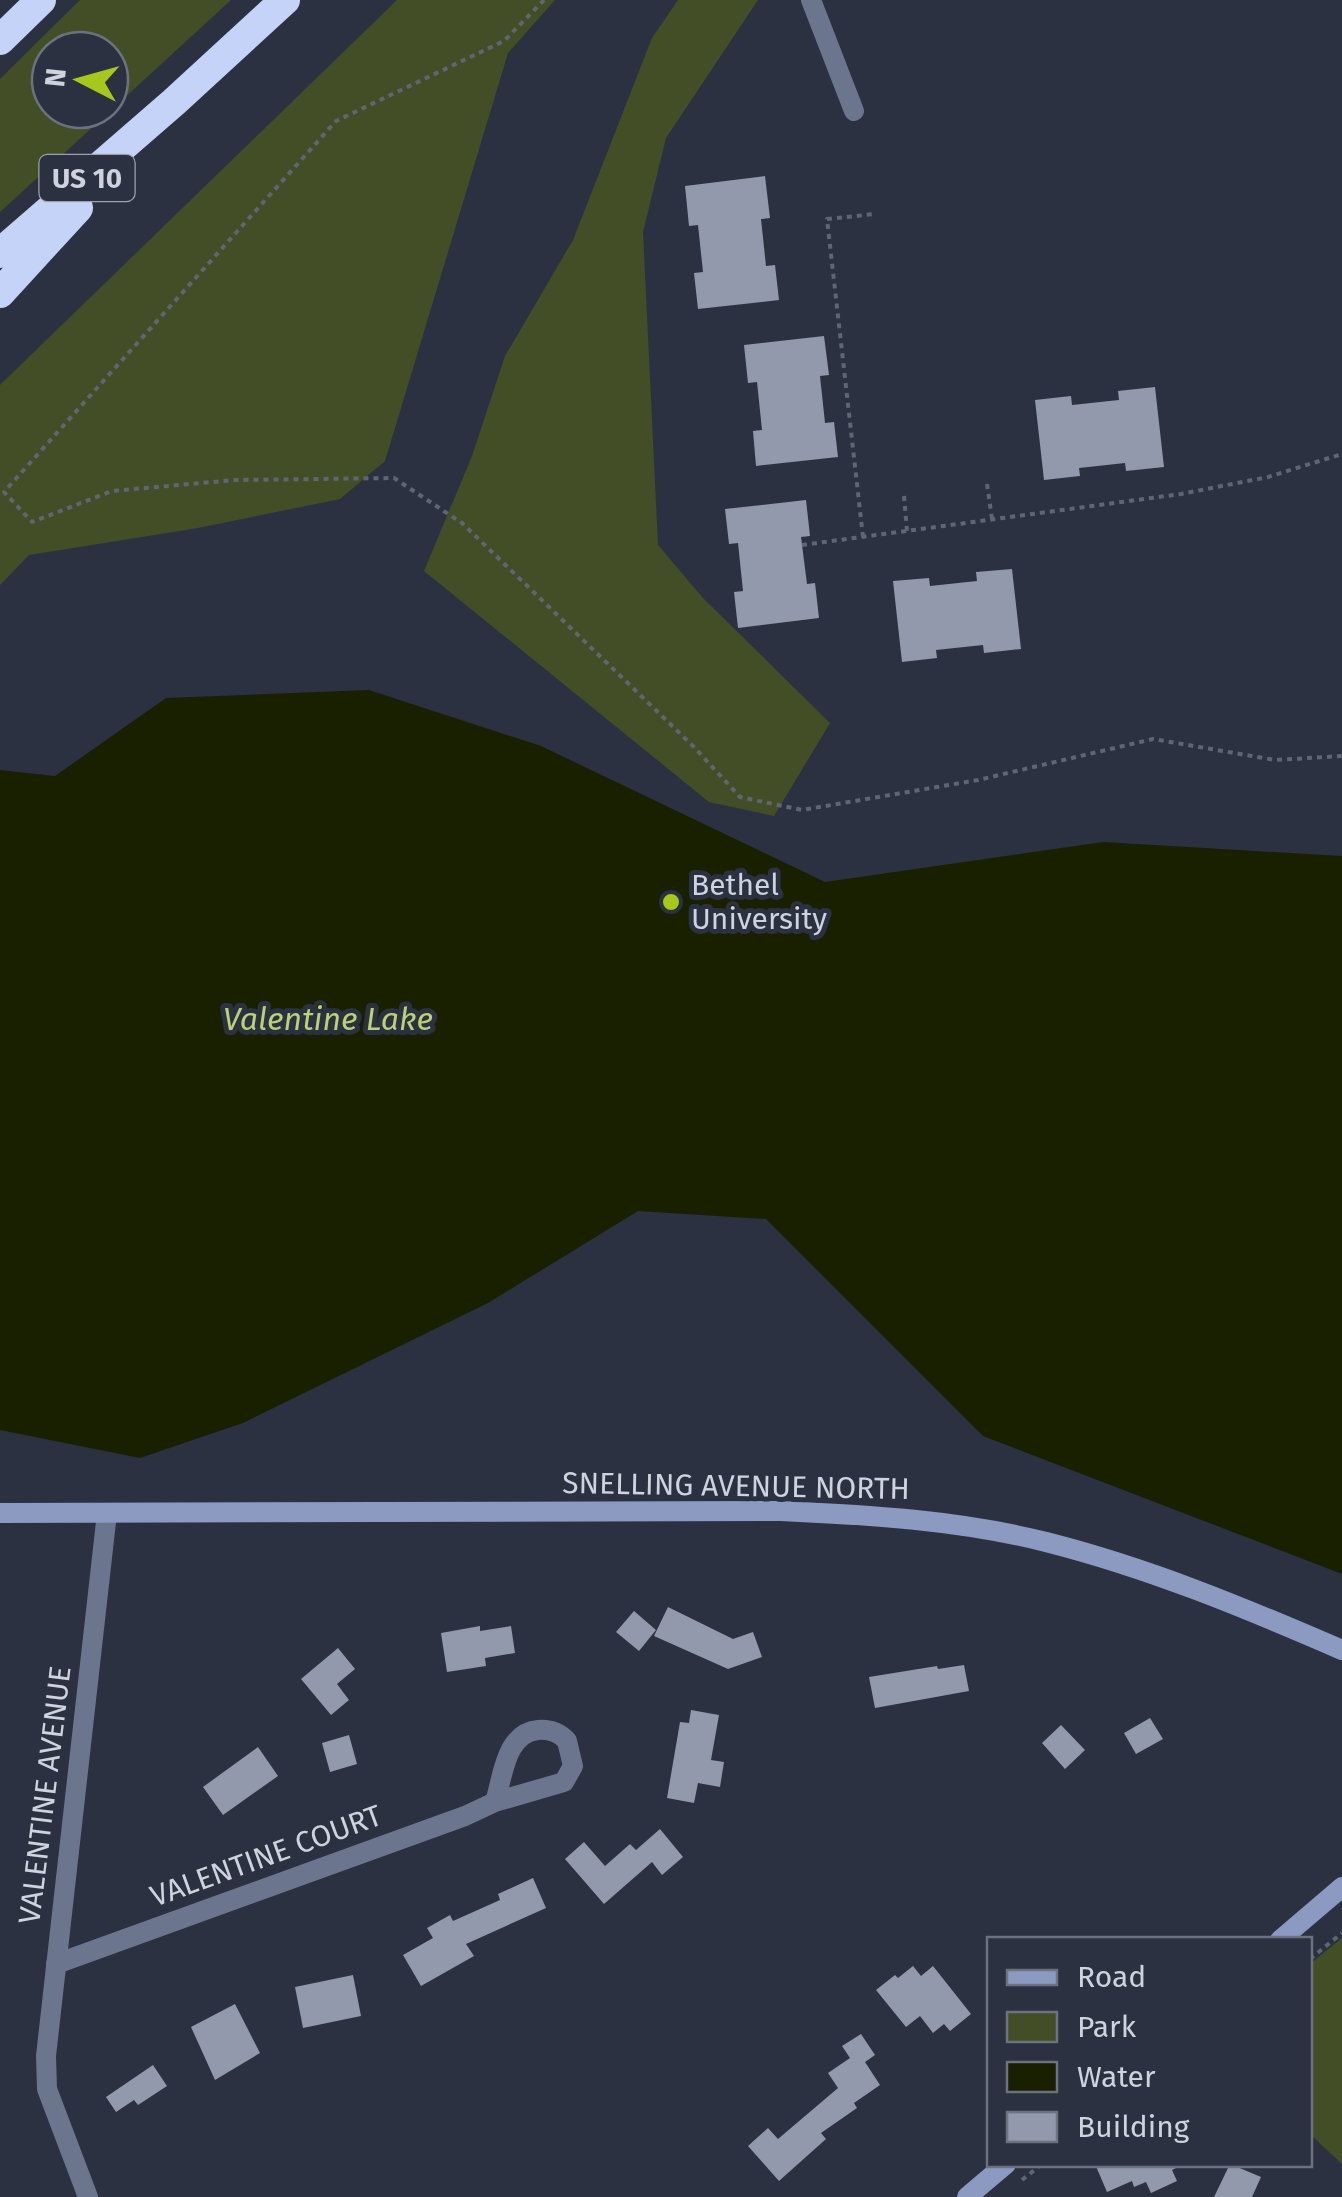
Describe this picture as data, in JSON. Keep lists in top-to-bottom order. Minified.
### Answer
{"streets":{"highway":["US 10"],"street":["SNELLING AVENUE NORTH","VALENTINE AVENUE","VALENTINE COURT"]},"crossings":[["SNELLING AVENUE NORTH","VALENTINE AVENUE"],["VALENTINE AVENUE","VALENTINE COURT"]],"water":["Valentine Lake"],"places":["Bethel University"],"legend":["Road","Park","Water","Building"],"north":"left"}
